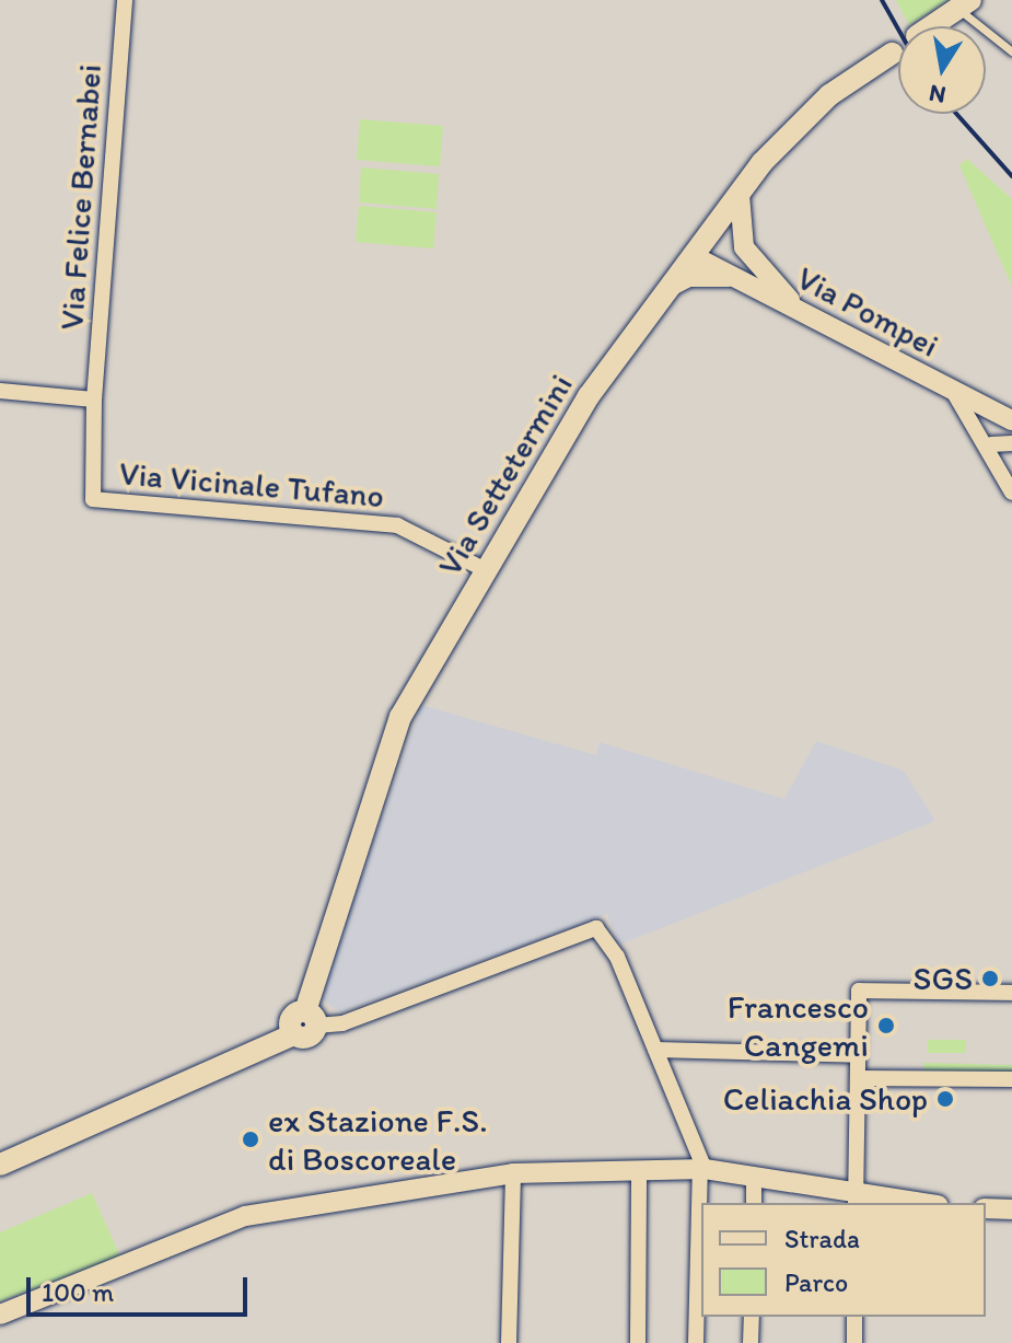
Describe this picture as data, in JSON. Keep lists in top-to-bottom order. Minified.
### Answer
{"streets":{"main road":["Via Settetermini"],"street":["Via Felice Bernabei","Via Pompei","Via Vicinale Tufano"]},"crossings":[["Via Felice Bernabei","Via Vicinale Tufano"],["Via Pompei","Via Settetermini"],["Via Settetermini","Via Vicinale Tufano"]],"places":["SGS","Francesco Cangemi","Celiachia Shop","ex Stazione F.S. di Boscoreale"],"legend":["Strada","Parco"],"scale_bar":"100 m","north":"bottom"}
